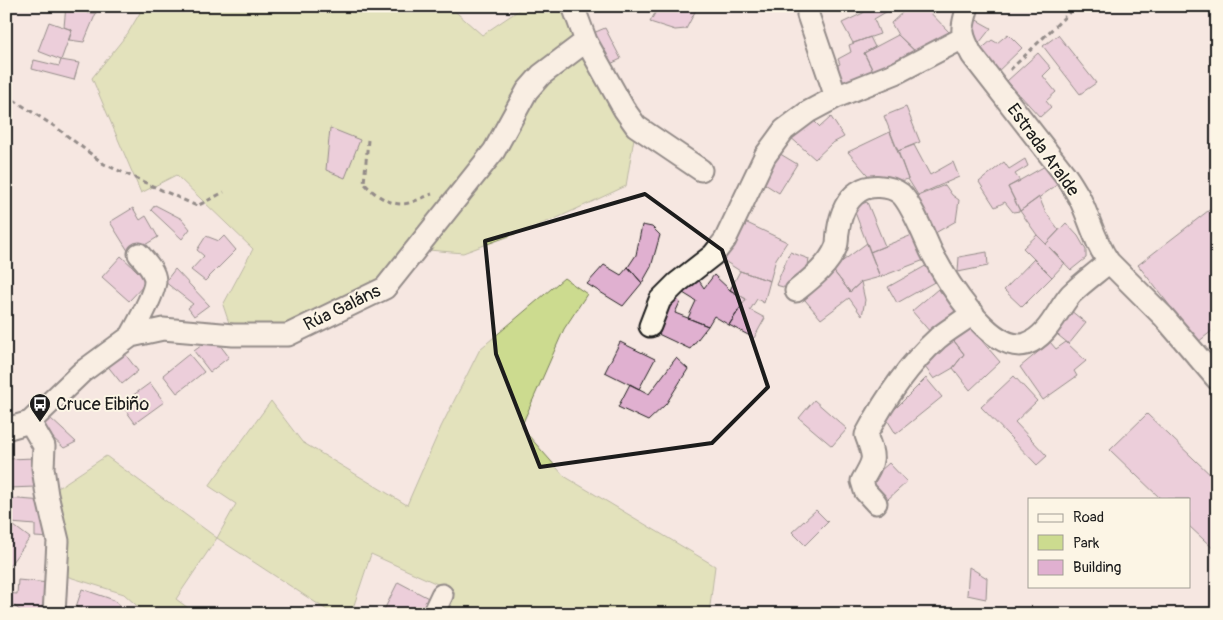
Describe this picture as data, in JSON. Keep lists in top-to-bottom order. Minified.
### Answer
{"streets":{"street":["Estrada Aralde","Rúa Galáns"]},"places":{"bus stop":["Cruce Eibiño"]},"legend":["Road","Park","Building"]}
